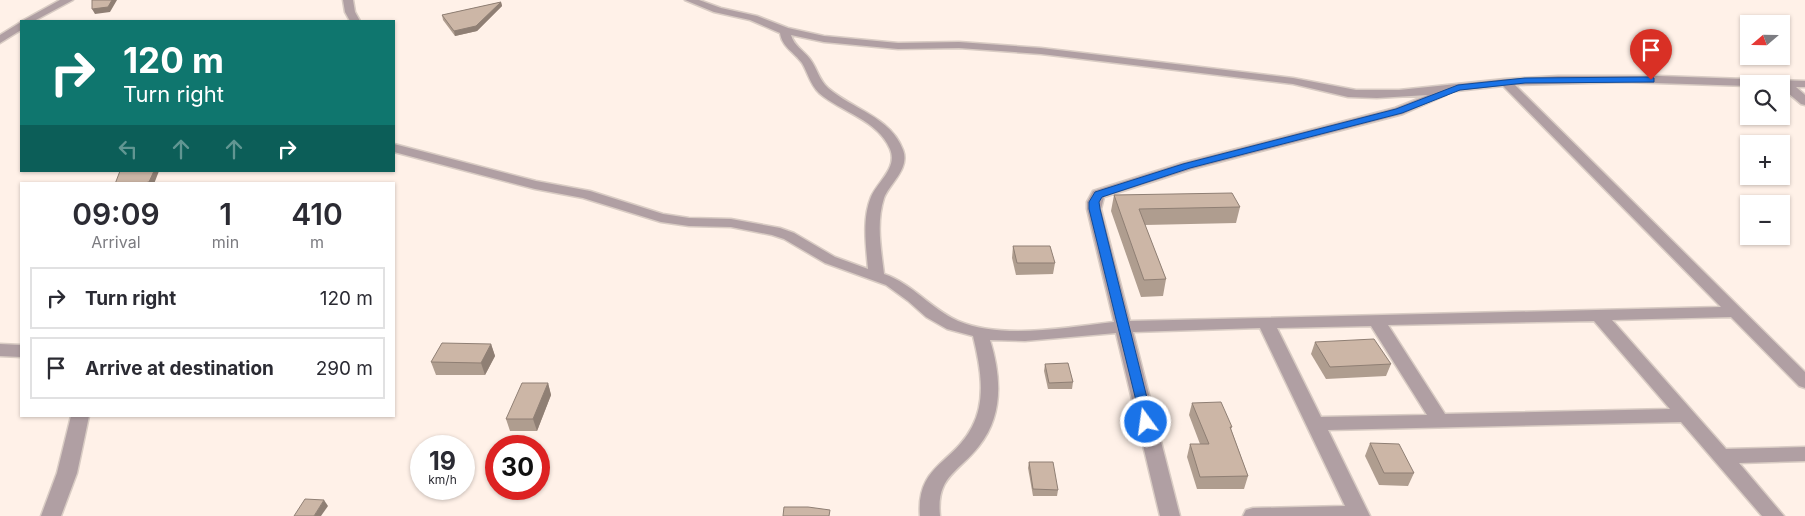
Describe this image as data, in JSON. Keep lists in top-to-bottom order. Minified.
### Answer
{"north":"left","page":{"map_buttons":["+","−"],"turn":["120 m","Turn right"],"eta":["09:09","Arrival","1","min","410","m"],"list":[{"name":"Turn right","value":"120 m"},{"name":"Arrive at destination","value":"290 m"}],"speed":"19 km/h","limit":"30"}}
